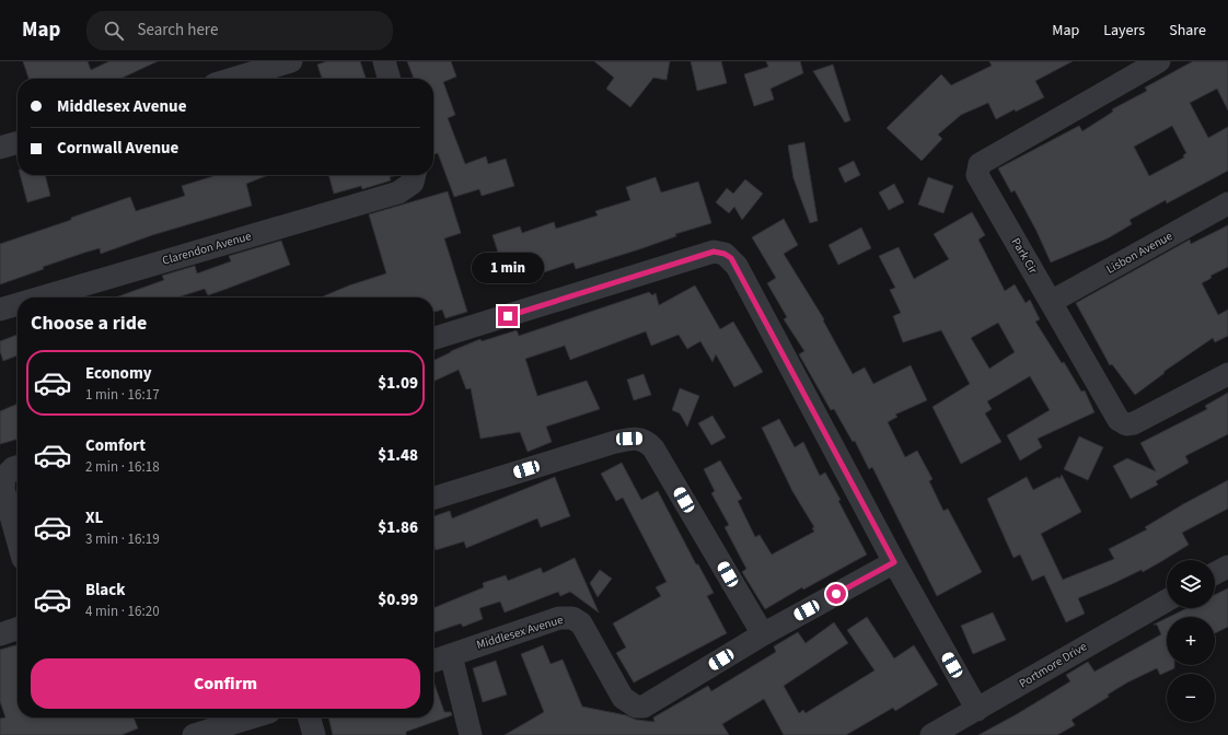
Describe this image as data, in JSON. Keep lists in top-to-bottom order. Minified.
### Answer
{"streets":{"street":["Clarendon Avenue","Lisbon Avenue","Park Cir","Middlesex Avenue","Portmore Drive"]},"crossings":[["Lisbon Avenue","Park Cir"]],"page":{"header":"Map","search":"Search here","nav":["Map","Layers","Share"],"banner":["Middlesex Avenue","Cornwall Avenue"],"bubble":"1 min","heading":"Choose a ride","list":[{"name":"Economy","note":"1 min · 16:17","value":"$1.09"},{"name":"Comfort","note":"2 min · 16:18","value":"$1.48"},{"name":"XL","note":"3 min · 16:19","value":"$1.86"},{"name":"Black","note":"4 min · 16:20","value":"$0.99"}],"map_buttons":["+","−"],"buttons":"Confirm"}}
